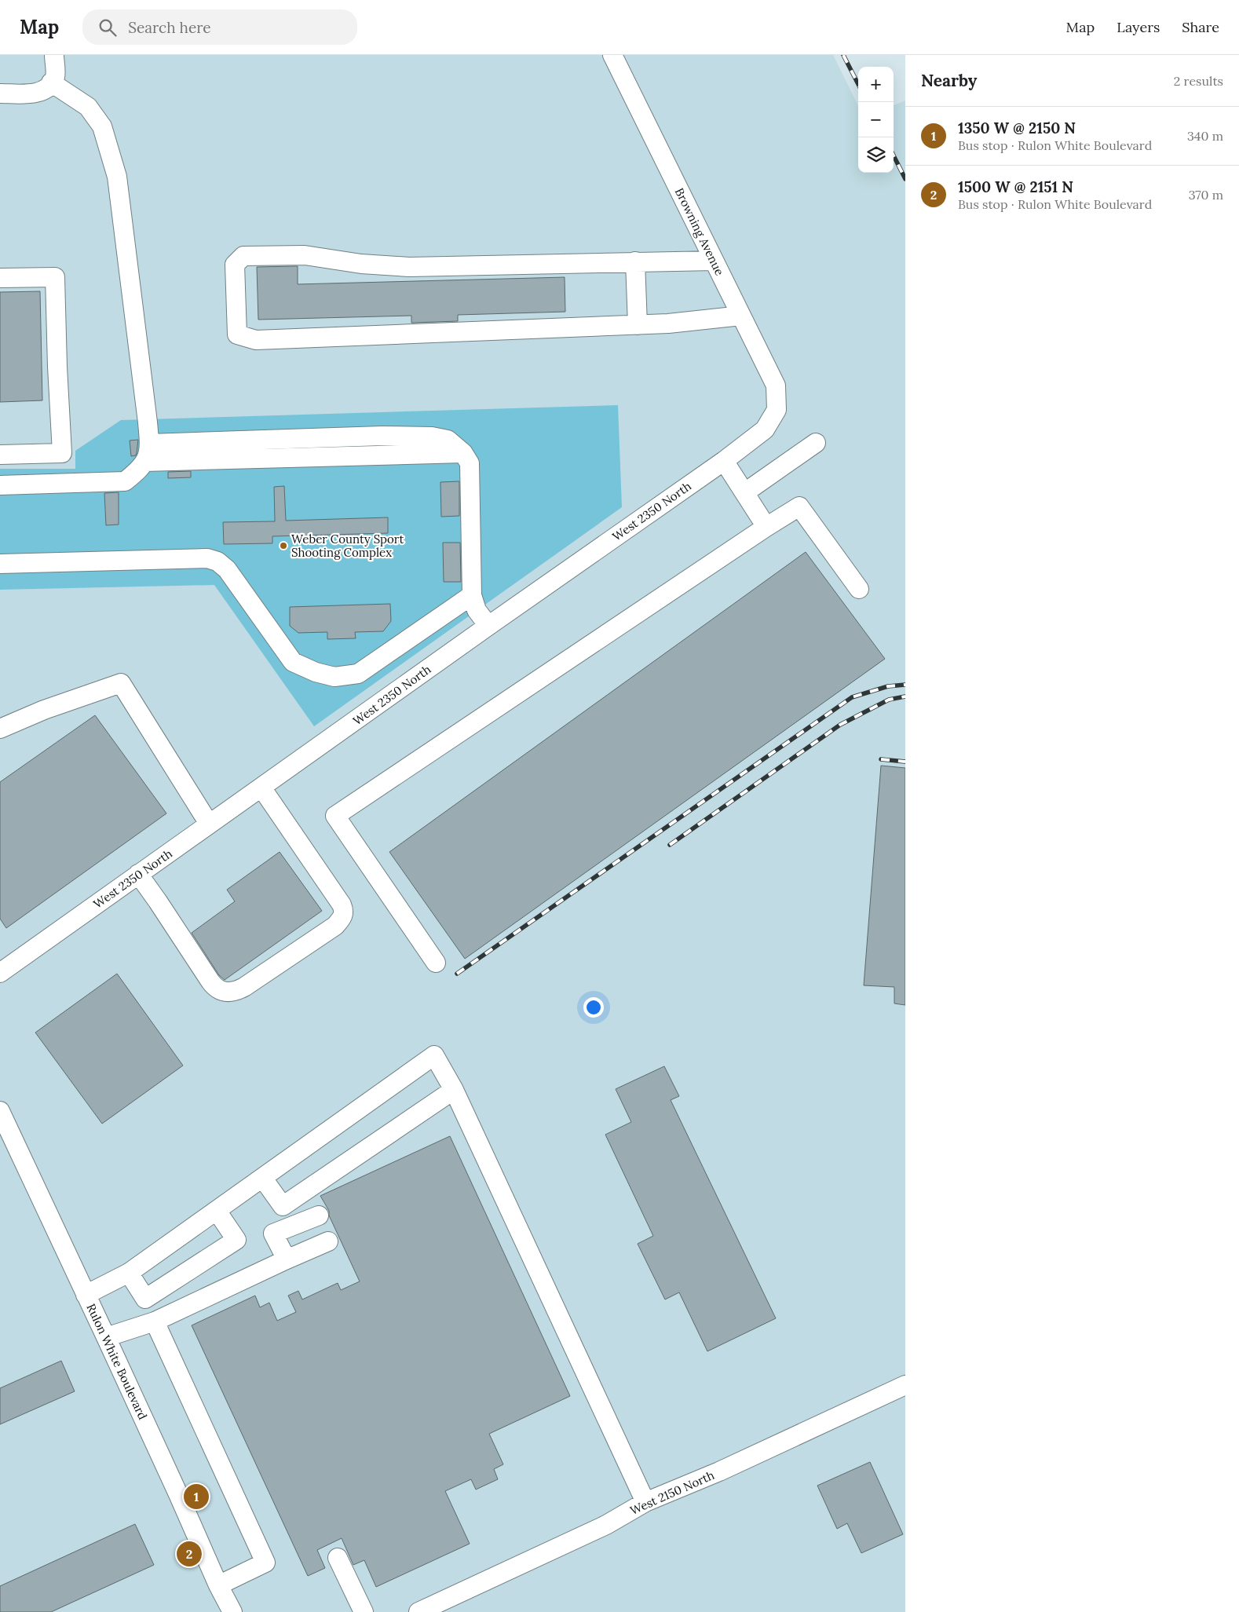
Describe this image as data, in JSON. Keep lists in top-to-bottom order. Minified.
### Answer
{"streets":{"street":["Browning Avenue","West 2350 North","Rulon White Boulevard","West 2150 North"]},"crossings":[["Browning Avenue","West 2350 North"]],"places":["Weber County Sport Shooting Complex"],"page":{"header":"Map","search":"Search here","nav":["Map","Layers","Share"],"heading":["Nearby","2 results"],"map_buttons":["+","−"],"list":[{"mark":"1","name":"1350 W @ 2150 N","note":"Bus stop · Rulon White Boulevard","value":"340 m"},{"mark":"2","name":"1500 W @ 2151 N","note":"Bus stop · Rulon White Boulevard","value":"370 m"}],"pins":["1","2"]}}
